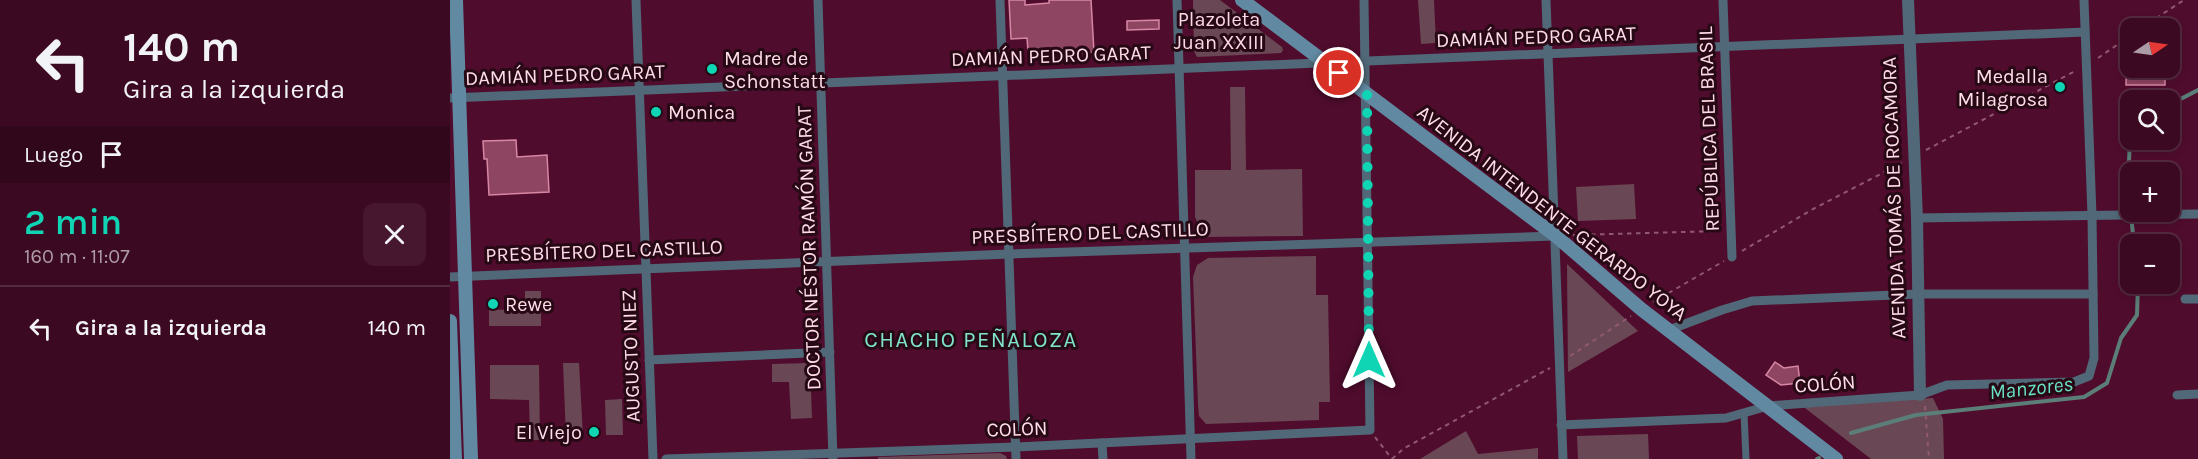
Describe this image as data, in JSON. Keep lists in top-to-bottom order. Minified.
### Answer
{"streets":{"main road":["AVENIDA INTENDENTE GERARDO YOYA"],"street":["DAMIÁN PEDRO GARAT","REPÚBLICA DEL BRASIL","AVENIDA TOMÁS DE ROCAMORA","PRESBÍTERO DEL CASTILLO","DOCTOR NÉSTOR RAMÓN GARAT","AUGUSTO NIEZ","COLÓN"]},"crossings":[["DAMIÁN PEDRO GARAT","REPÚBLICA DEL BRASIL"],["DAMIÁN PEDRO GARAT","AVENIDA TOMÁS DE ROCAMORA"],["DAMIÁN PEDRO GARAT","AVENIDA INTENDENTE GERARDO YOYA"],["DAMIÁN PEDRO GARAT","DOCTOR NÉSTOR RAMÓN GARAT"],["DAMIÁN PEDRO GARAT","AUGUSTO NIEZ"],["AVENIDA TOMÁS DE ROCAMORA","COLÓN"],["AVENIDA INTENDENTE GERARDO YOYA","PRESBÍTERO DEL CASTILLO"],["AVENIDA INTENDENTE GERARDO YOYA","COLÓN"],["PRESBÍTERO DEL CASTILLO","DOCTOR NÉSTOR RAMÓN GARAT"],["PRESBÍTERO DEL CASTILLO","AUGUSTO NIEZ"],["DOCTOR NÉSTOR RAMÓN GARAT","COLÓN"]],"districts":["CHACHO PEÑALOZA"],"water":["Manzores"],"parks":["Plazoleta Juan XXIII"],"places":["Madre de Schonstatt","Medalla Milagrosa","Monica","Rewe","El Viejo"],"north":"right","page":{"turn":["140 m","Gira a la izquierda"],"map_buttons":["+","−"],"then":"Luego","heading":["2 min","160 m · 11:07"],"list":[{"name":"Gira a la izquierda","value":"140 m"}]}}
